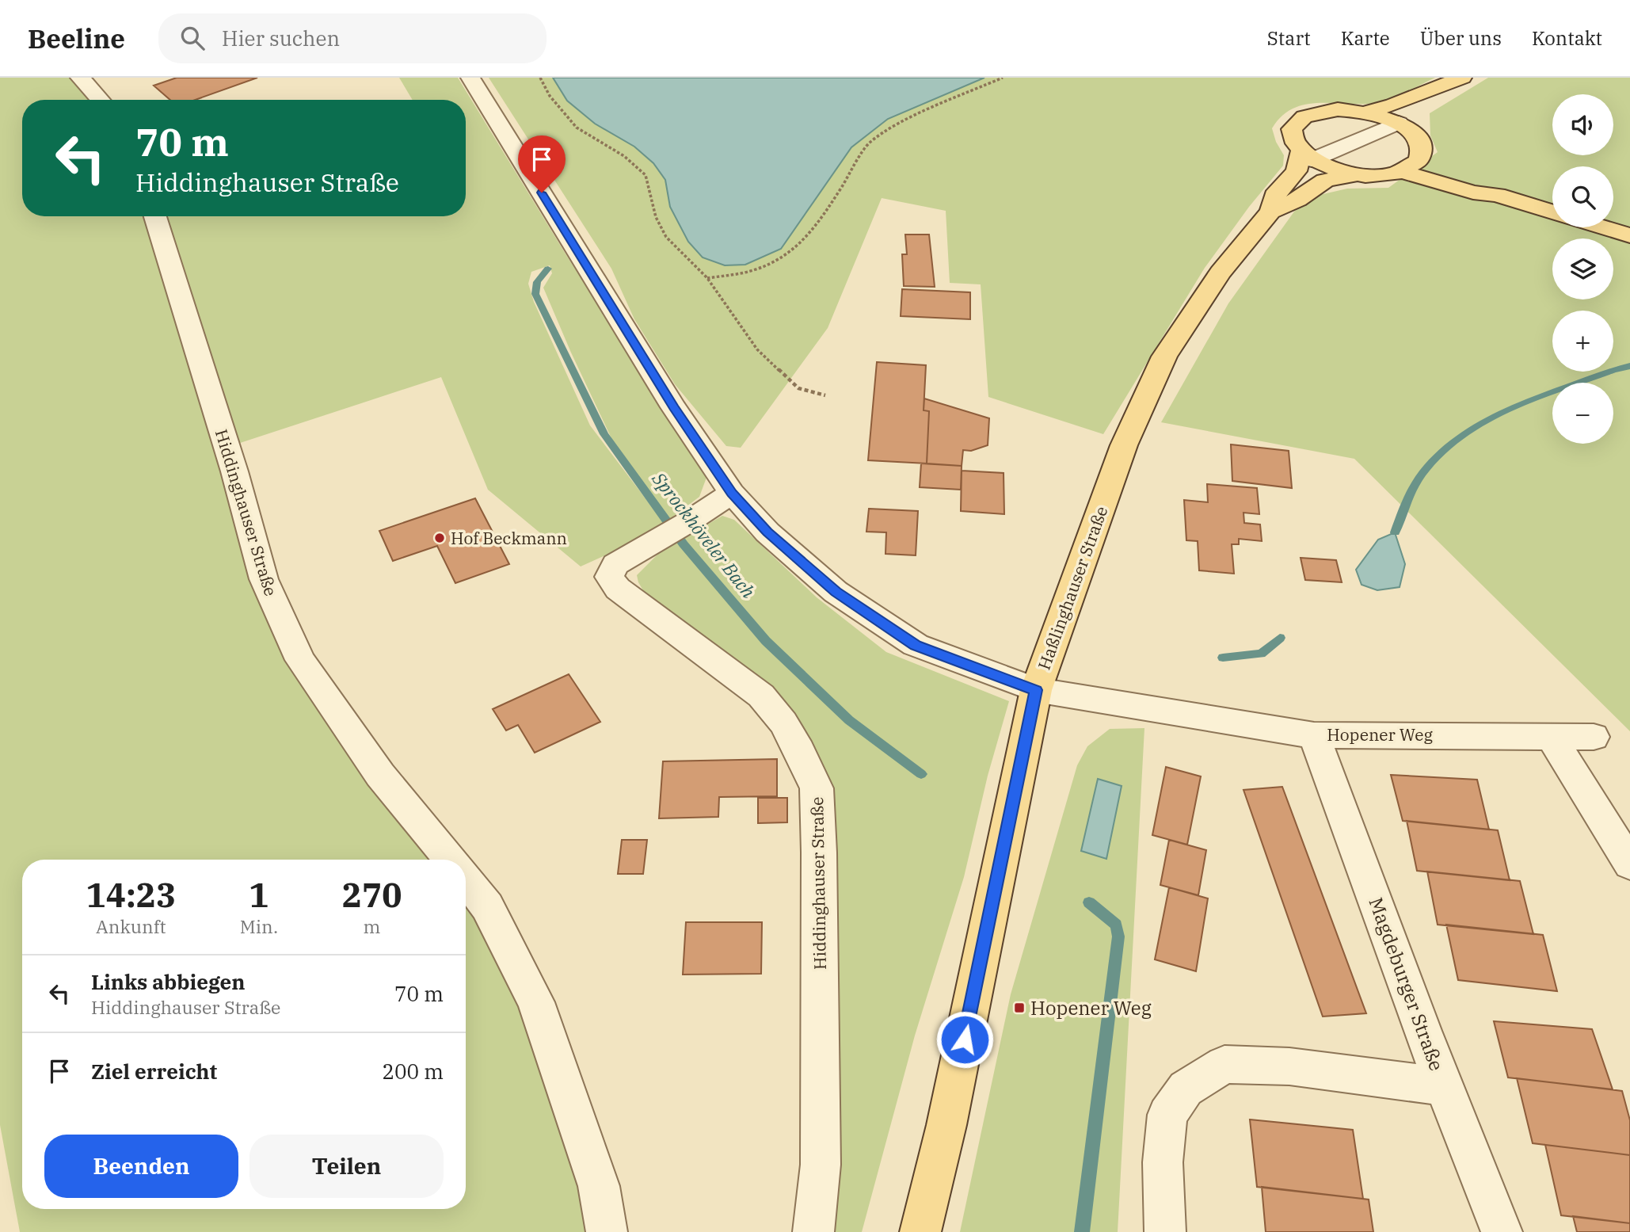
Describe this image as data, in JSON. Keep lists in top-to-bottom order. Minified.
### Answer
{"streets":{"main road":["Haßlinghauser Straße"],"street":["Hiddinghauser Straße","Hopener Weg","Magdeburger Straße"]},"crossings":[["Haßlinghauser Straße","Hopener Weg"],["Hopener Weg","Magdeburger Straße"]],"water":["Sprockhöveler Bach"],"places":{"other":["Hof Beckmann"],"transit":["Hopener Weg"]},"page":{"header":"Beeline","search":"Hier suchen","nav":["Start","Karte","Über uns","Kontakt"],"map_buttons":["+","−"],"turn":["70 m","Hiddinghauser Straße"],"eta":["14:23","Ankunft","1","Min.","270","m"],"list":[{"name":"Links abbiegen","note":"Hiddinghauser Straße","value":"70 m"},{"name":"Ziel erreicht","value":"200 m"}],"buttons":["Beenden","Teilen"]}}
